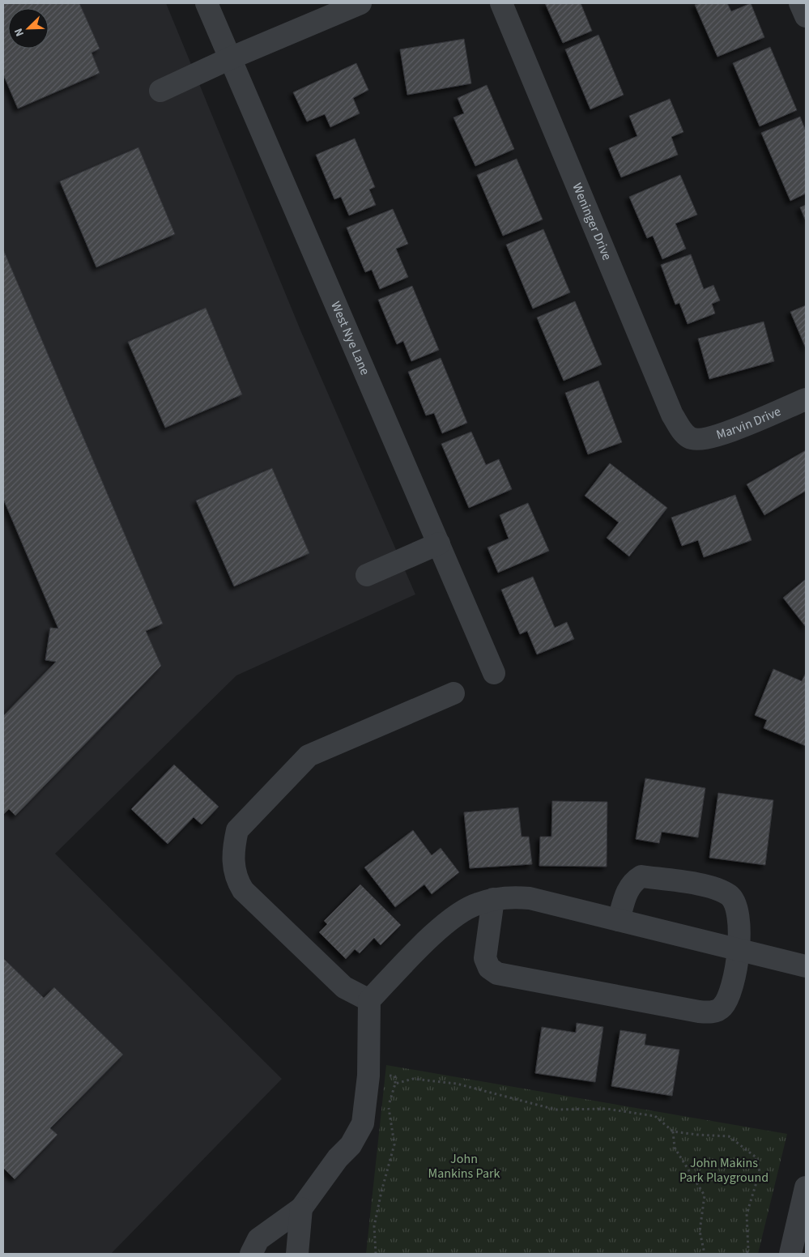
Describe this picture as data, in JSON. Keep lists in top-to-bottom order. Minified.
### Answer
{"streets":{"street":["Weninger Drive","West Nye Lane","Marvin Drive"]},"crossings":[["Weninger Drive","Marvin Drive"]],"parks":["John Mankins Park","John Makins Park Playground"],"north":"bottom left"}
